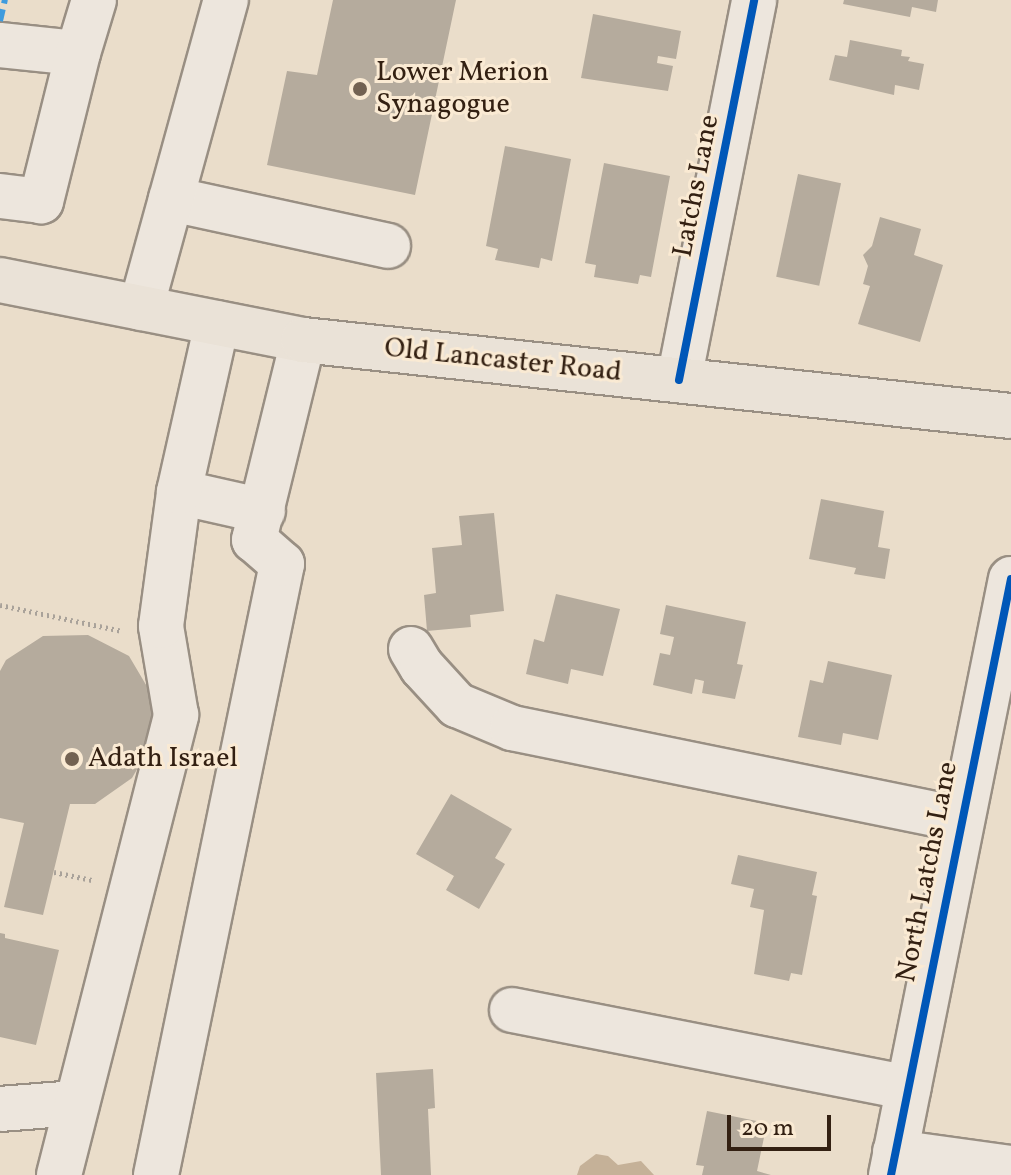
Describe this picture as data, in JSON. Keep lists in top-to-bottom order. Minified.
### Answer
{"streets":{"main road":["Old Lancaster Road"],"street":["Latchs Lane","North Latchs Lane"]},"crossings":[["Latchs Lane","Old Lancaster Road"]],"places":["Lower Merion Synagogue","Adath Israel"],"scale_bar":"20 m"}
